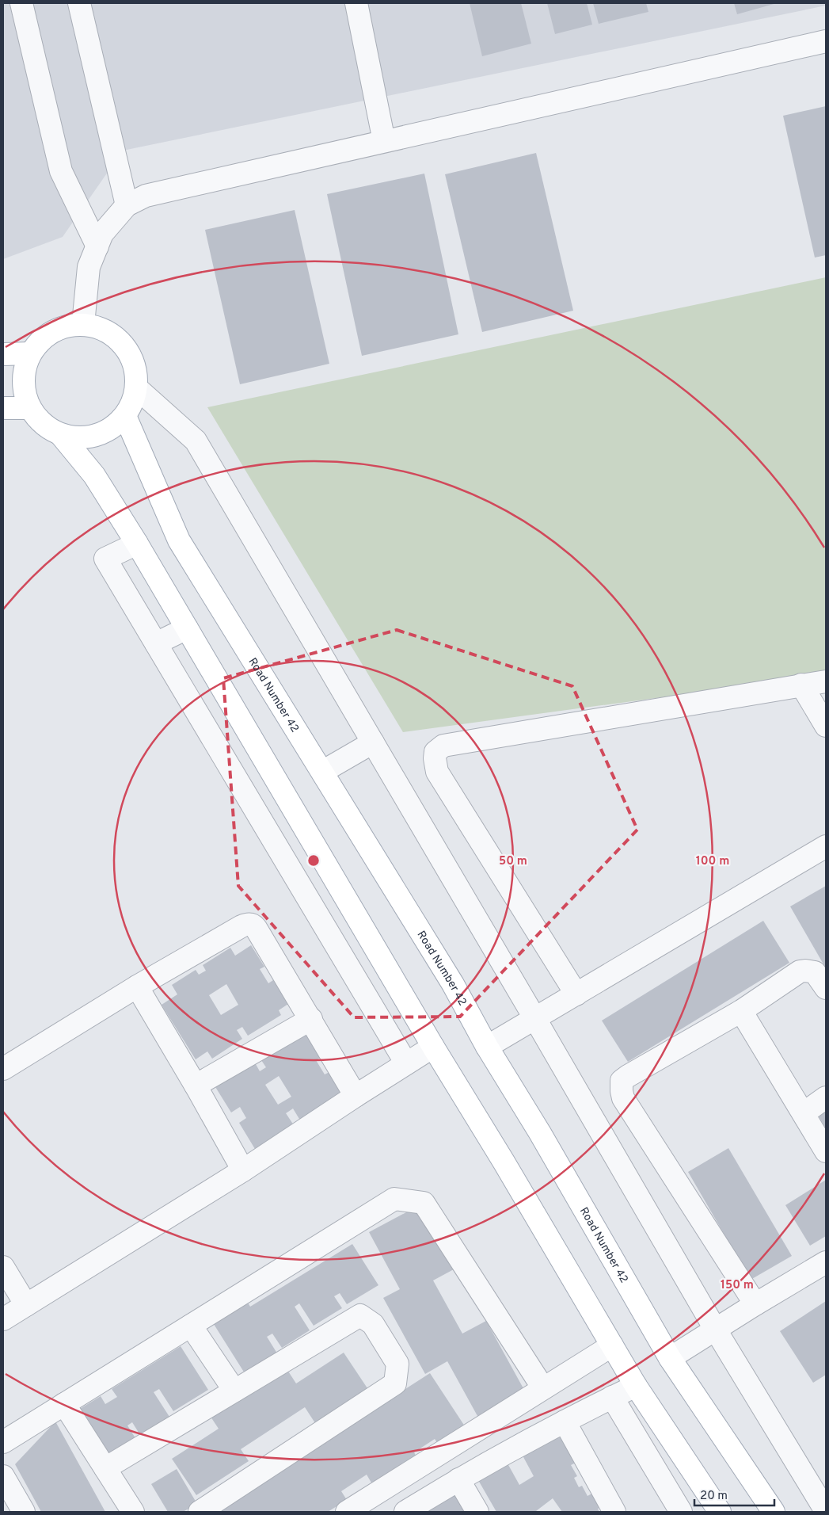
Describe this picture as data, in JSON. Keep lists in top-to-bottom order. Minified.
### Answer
{"streets":{"main road":["Road Number 42"]},"scale_bar":"20 m","rings":["50 m","100 m","150 m"]}
